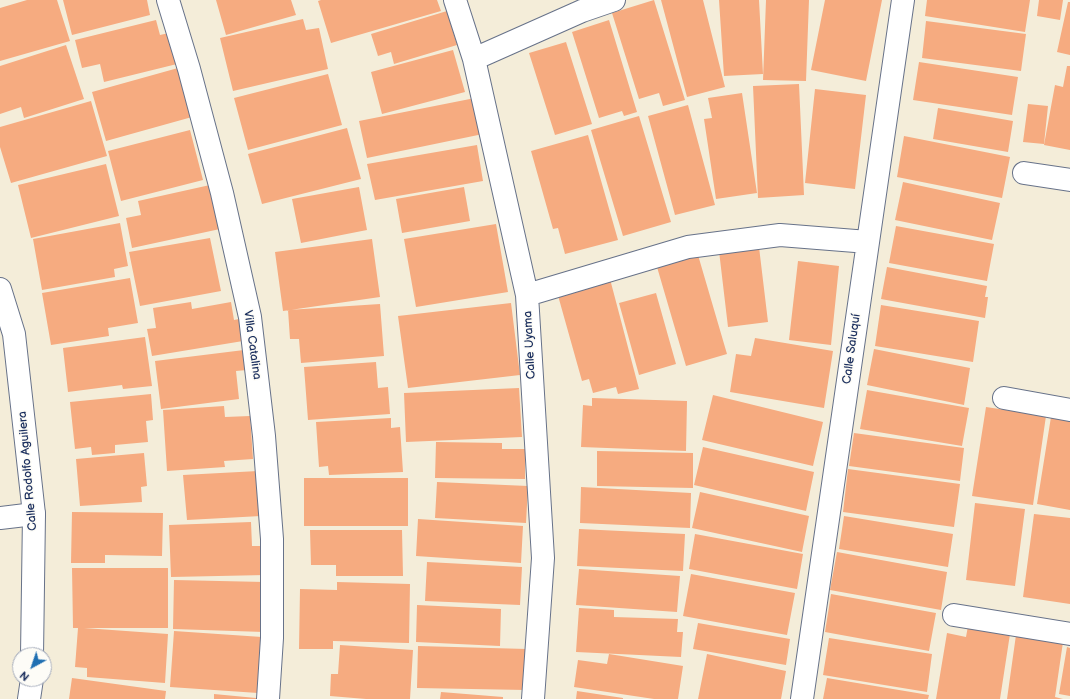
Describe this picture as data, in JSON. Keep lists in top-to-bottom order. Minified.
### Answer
{"streets":{"street":["Villa Catalina","Calle Uyama","Calle Saluquí","Calle Rodolfo Aguilera"]},"north":"bottom left"}
